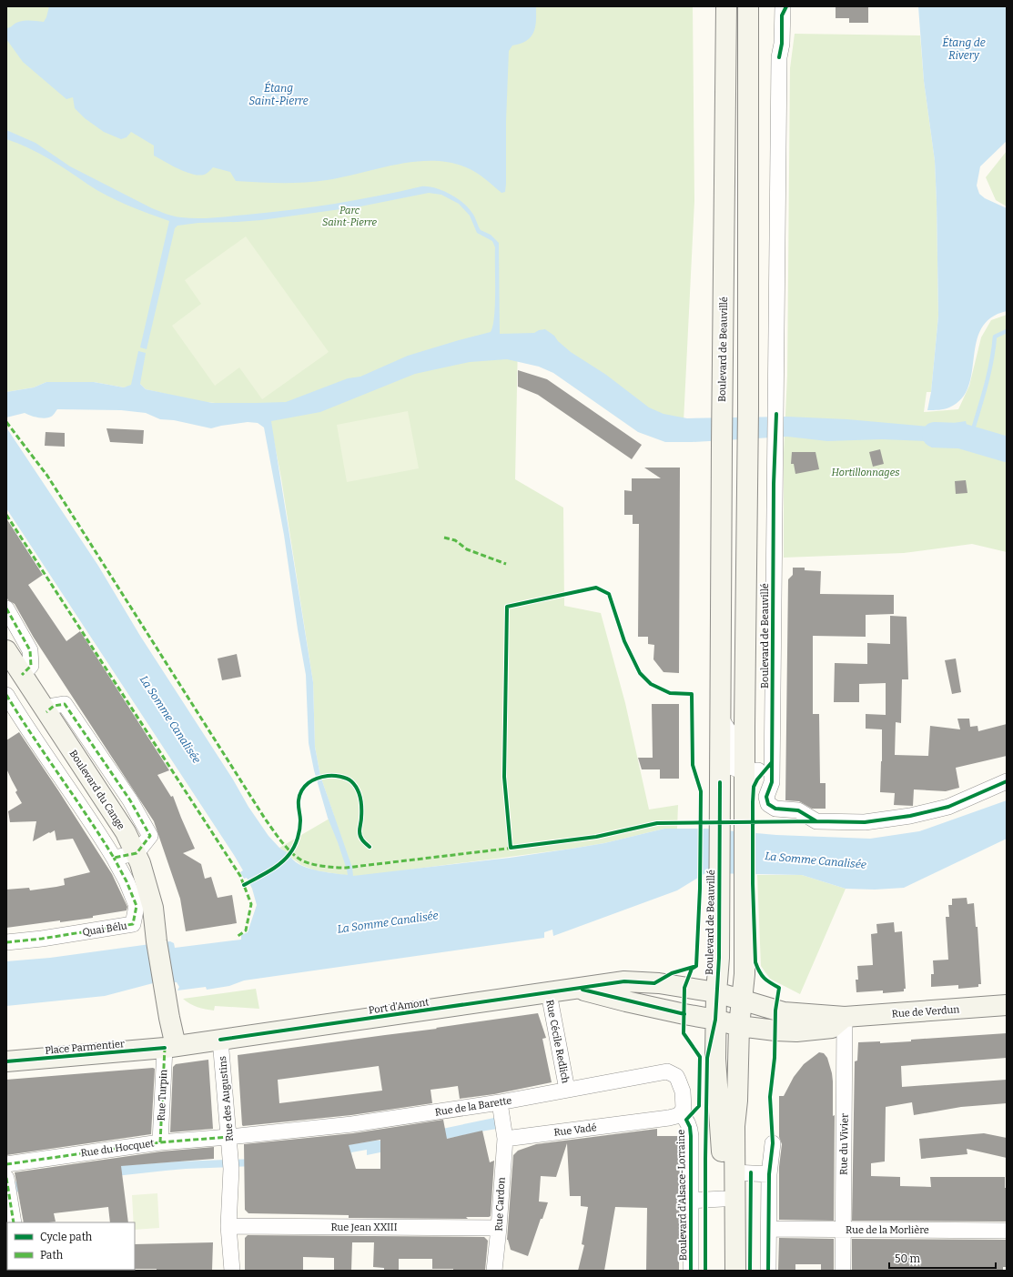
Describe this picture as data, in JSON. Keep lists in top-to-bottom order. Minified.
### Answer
{"streets":{"main road":["Boulevard de Beauvillé","Boulevard du Cange","Port d'Amont","Rue de Verdun","Place Parmentier"],"street":["Quai Bélu","Rue Cécile Redlich","Rue Turpin","Rue des Augustins","Rue de la Barette","Rue Vadé","Rue du Vivier","Rue du Hocquet","Boulevard d'Alsace-Lorraine","Rue Cardon","Rue Jean XXIII","Rue de la Morlière"]},"crossings":[["Boulevard de Beauvillé","Port d'Amont"],["Boulevard de Beauvillé","Rue de Verdun"],["Boulevard du Cange","Port d'Amont"],["Boulevard du Cange","Place Parmentier"],["Boulevard du Cange","Rue Turpin"],["Port d'Amont","Rue de Verdun"],["Port d'Amont","Rue Cécile Redlich"],["Port d'Amont","Place Parmentier"],["Port d'Amont","Rue Turpin"],["Port d'Amont","Rue des Augustins"],["Rue de Verdun","Rue du Vivier"],["Rue Cécile Redlich","Rue de la Barette"],["Place Parmentier","Rue Turpin"],["Rue Turpin","Rue du Hocquet"],["Rue des Augustins","Rue de la Barette"],["Rue des Augustins","Rue du Hocquet"],["Rue des Augustins","Rue Jean XXIII"],["Rue de la Barette","Rue Vadé"],["Rue de la Barette","Rue du Hocquet"],["Rue de la Barette","Boulevard d'Alsace-Lorraine"],["Rue Vadé","Boulevard d'Alsace-Lorraine"],["Rue Vadé","Rue Cardon"],["Rue du Vivier","Rue de la Morlière"],["Rue Cardon","Rue Jean XXIII"]],"water":["Étang de Rivery","Étang Saint-Pierre","La Somme Canalisée"],"parks":["Parc Saint-Pierre","Hortillonnages"],"legend":["Cycle path","Path"],"scale_bar":"50 m"}
